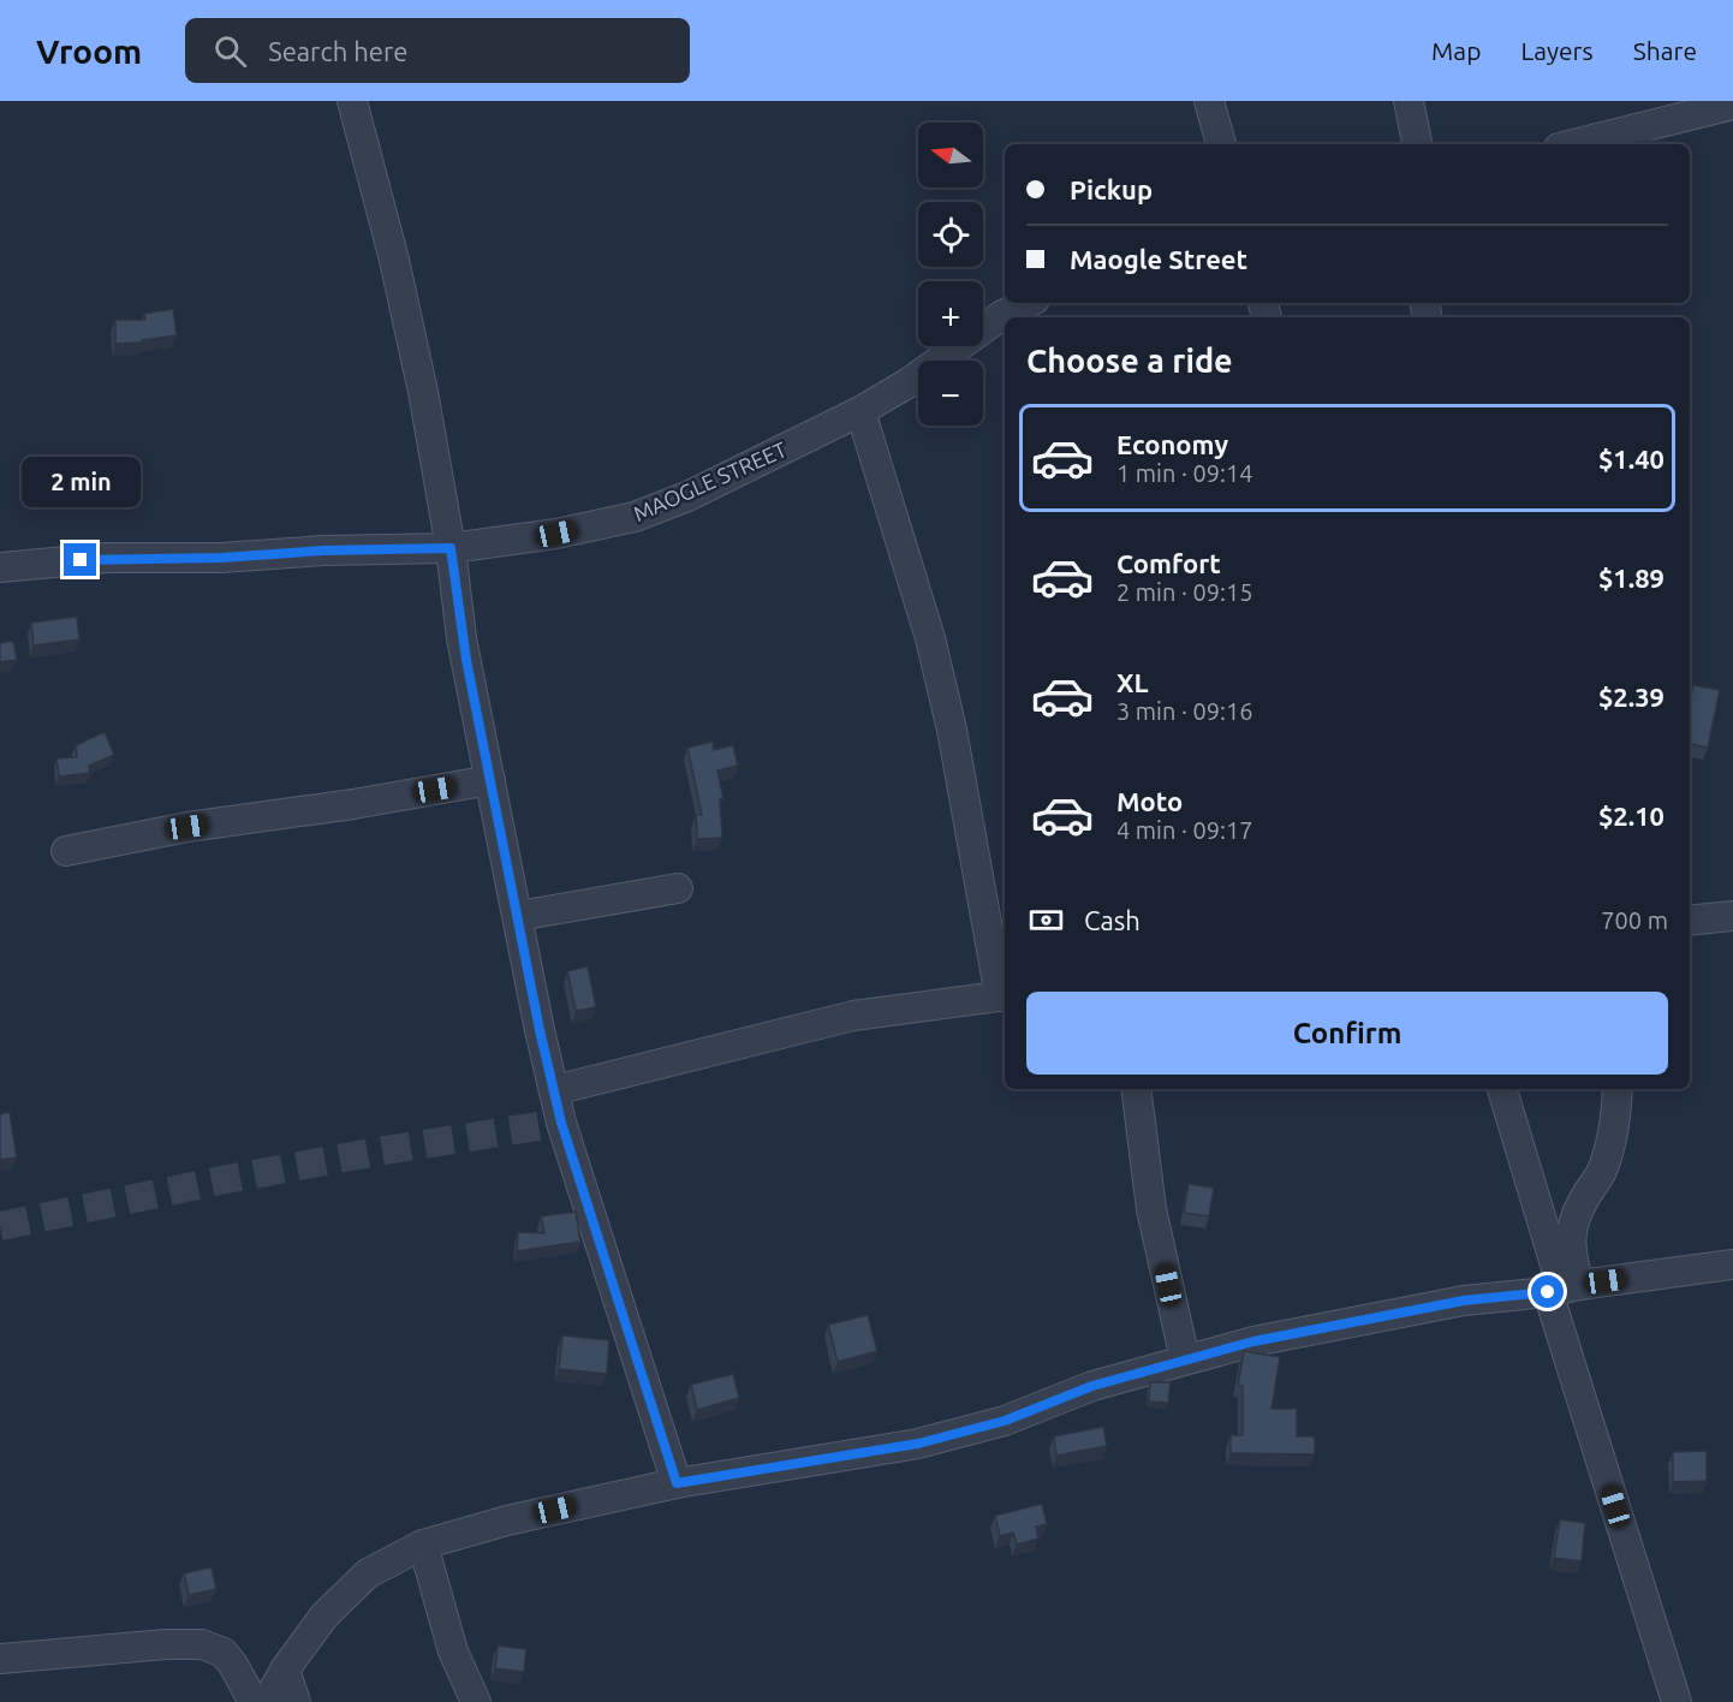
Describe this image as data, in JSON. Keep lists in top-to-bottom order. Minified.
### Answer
{"streets":{"street":["MAOGLE STREET"]},"north":"left","page":{"header":"Vroom","search":"Search here","nav":["Map","Layers","Share"],"map_buttons":["+","−"],"banner":["Pickup","Maogle Street"],"heading":"Choose a ride","list":[{"name":"Economy","note":"1 min · 09:14","value":"$1.40"},{"name":"Comfort","note":"2 min · 09:15","value":"$1.89"},{"name":"XL","note":"3 min · 09:16","value":"$2.39"},{"name":"Moto","note":"4 min · 09:17","value":"$2.10"}],"bubble":"2 min","pay":["Cash","700 m"],"buttons":"Confirm"}}
